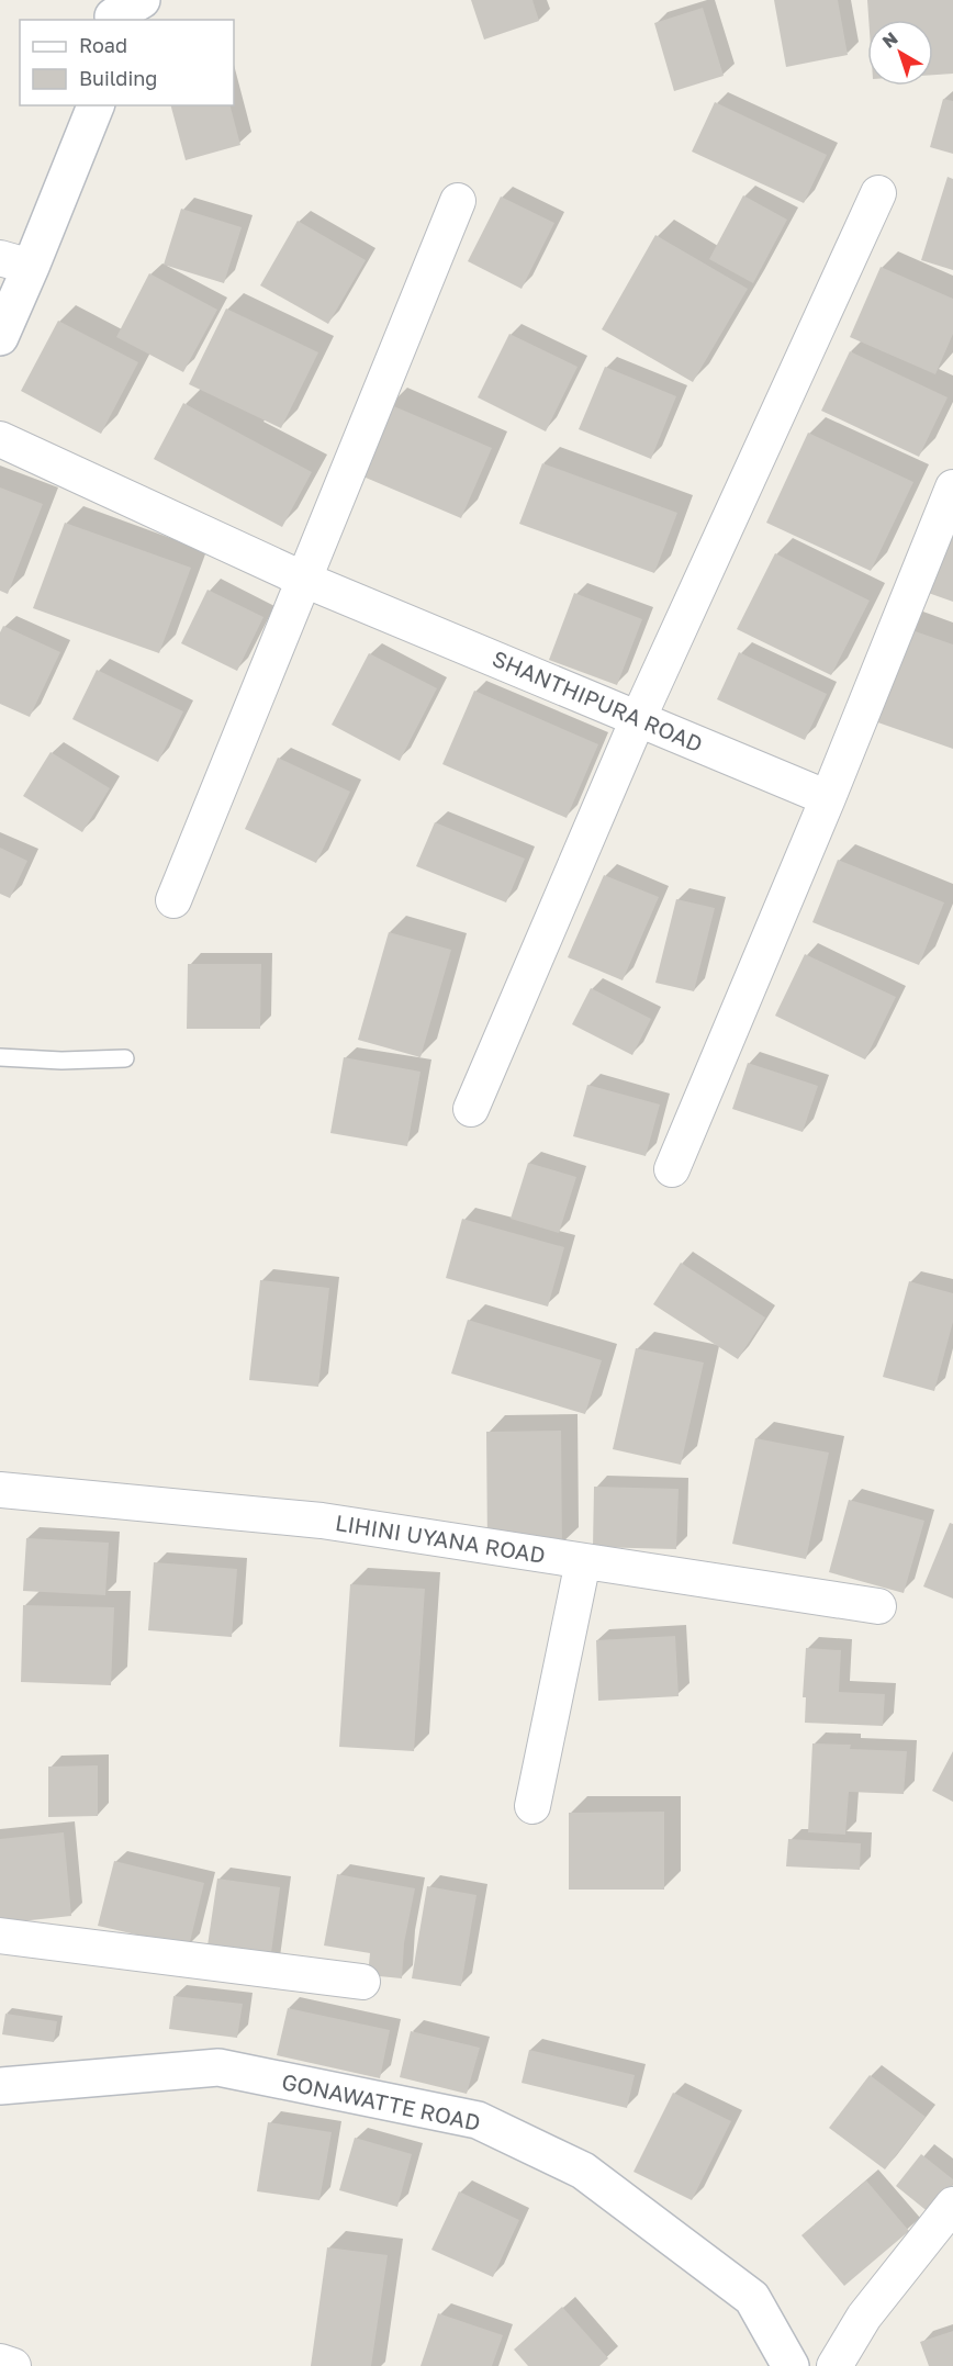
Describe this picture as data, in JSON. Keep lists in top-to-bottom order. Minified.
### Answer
{"streets":{"street":["SHANTHIPURA ROAD","LIHINI UYANA ROAD","GONAWATTE ROAD"]},"legend":["Road","Building"],"north":"top left"}
